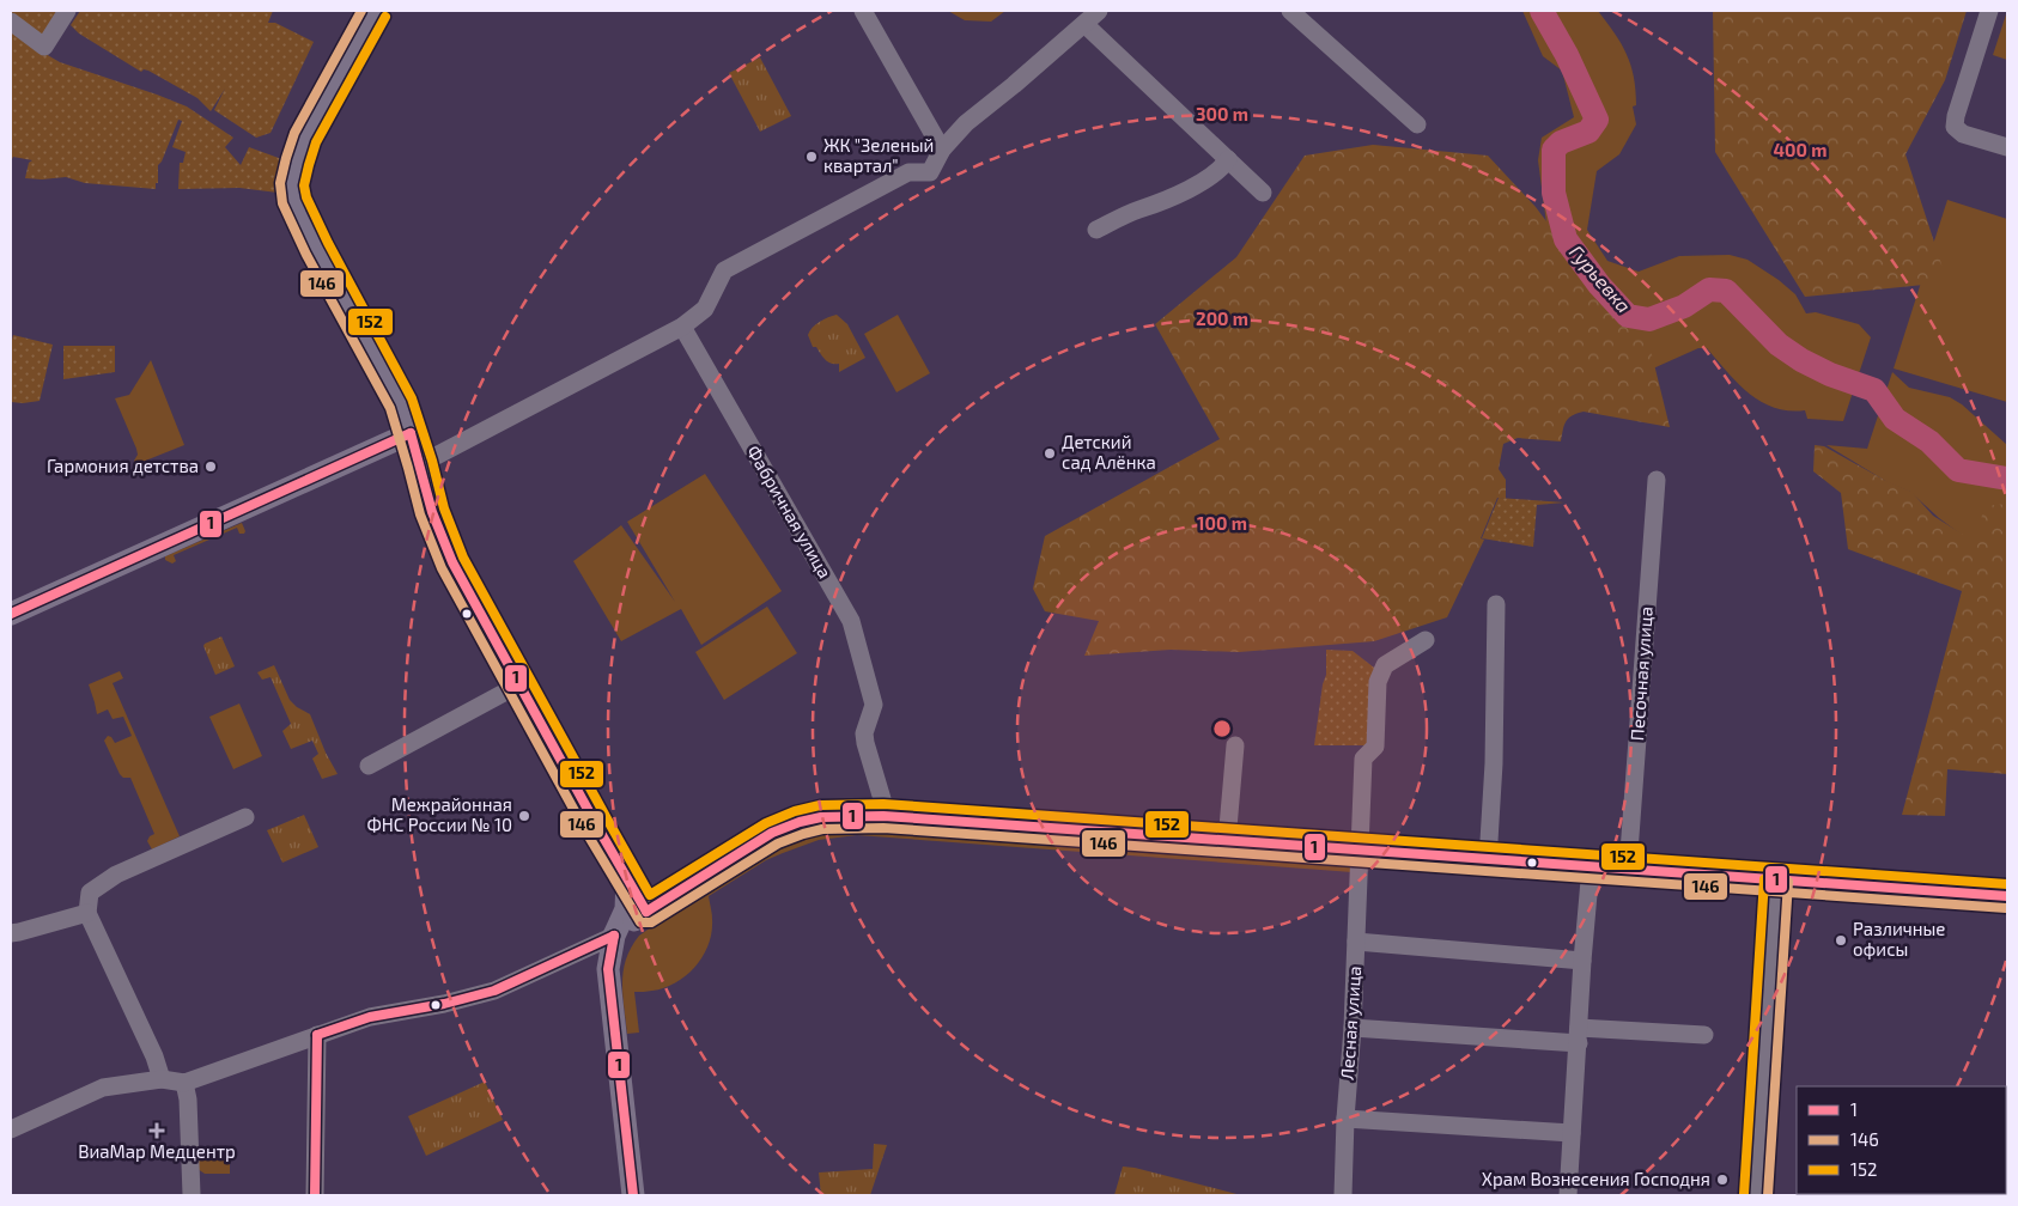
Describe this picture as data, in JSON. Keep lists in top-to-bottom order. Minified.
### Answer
{"streets":{"street":["Фабричная улица","Песочная улица","Лесная улица"]},"water":["Гурьевка"],"places":{"other":["ЖК \"Зеленый квартал\"","Детский сад Алёнка","Гармония детства","Межрайонная ФНС России № 10","Различные офисы","Храм Вознесения Господня"],"health":["ВиаМар Медцентр"]},"lines":["transit line 146","transit line 152","transit line 1"],"legend":["1","146","152"],"rings":["300 m","400 m","200 m","100 m"]}
